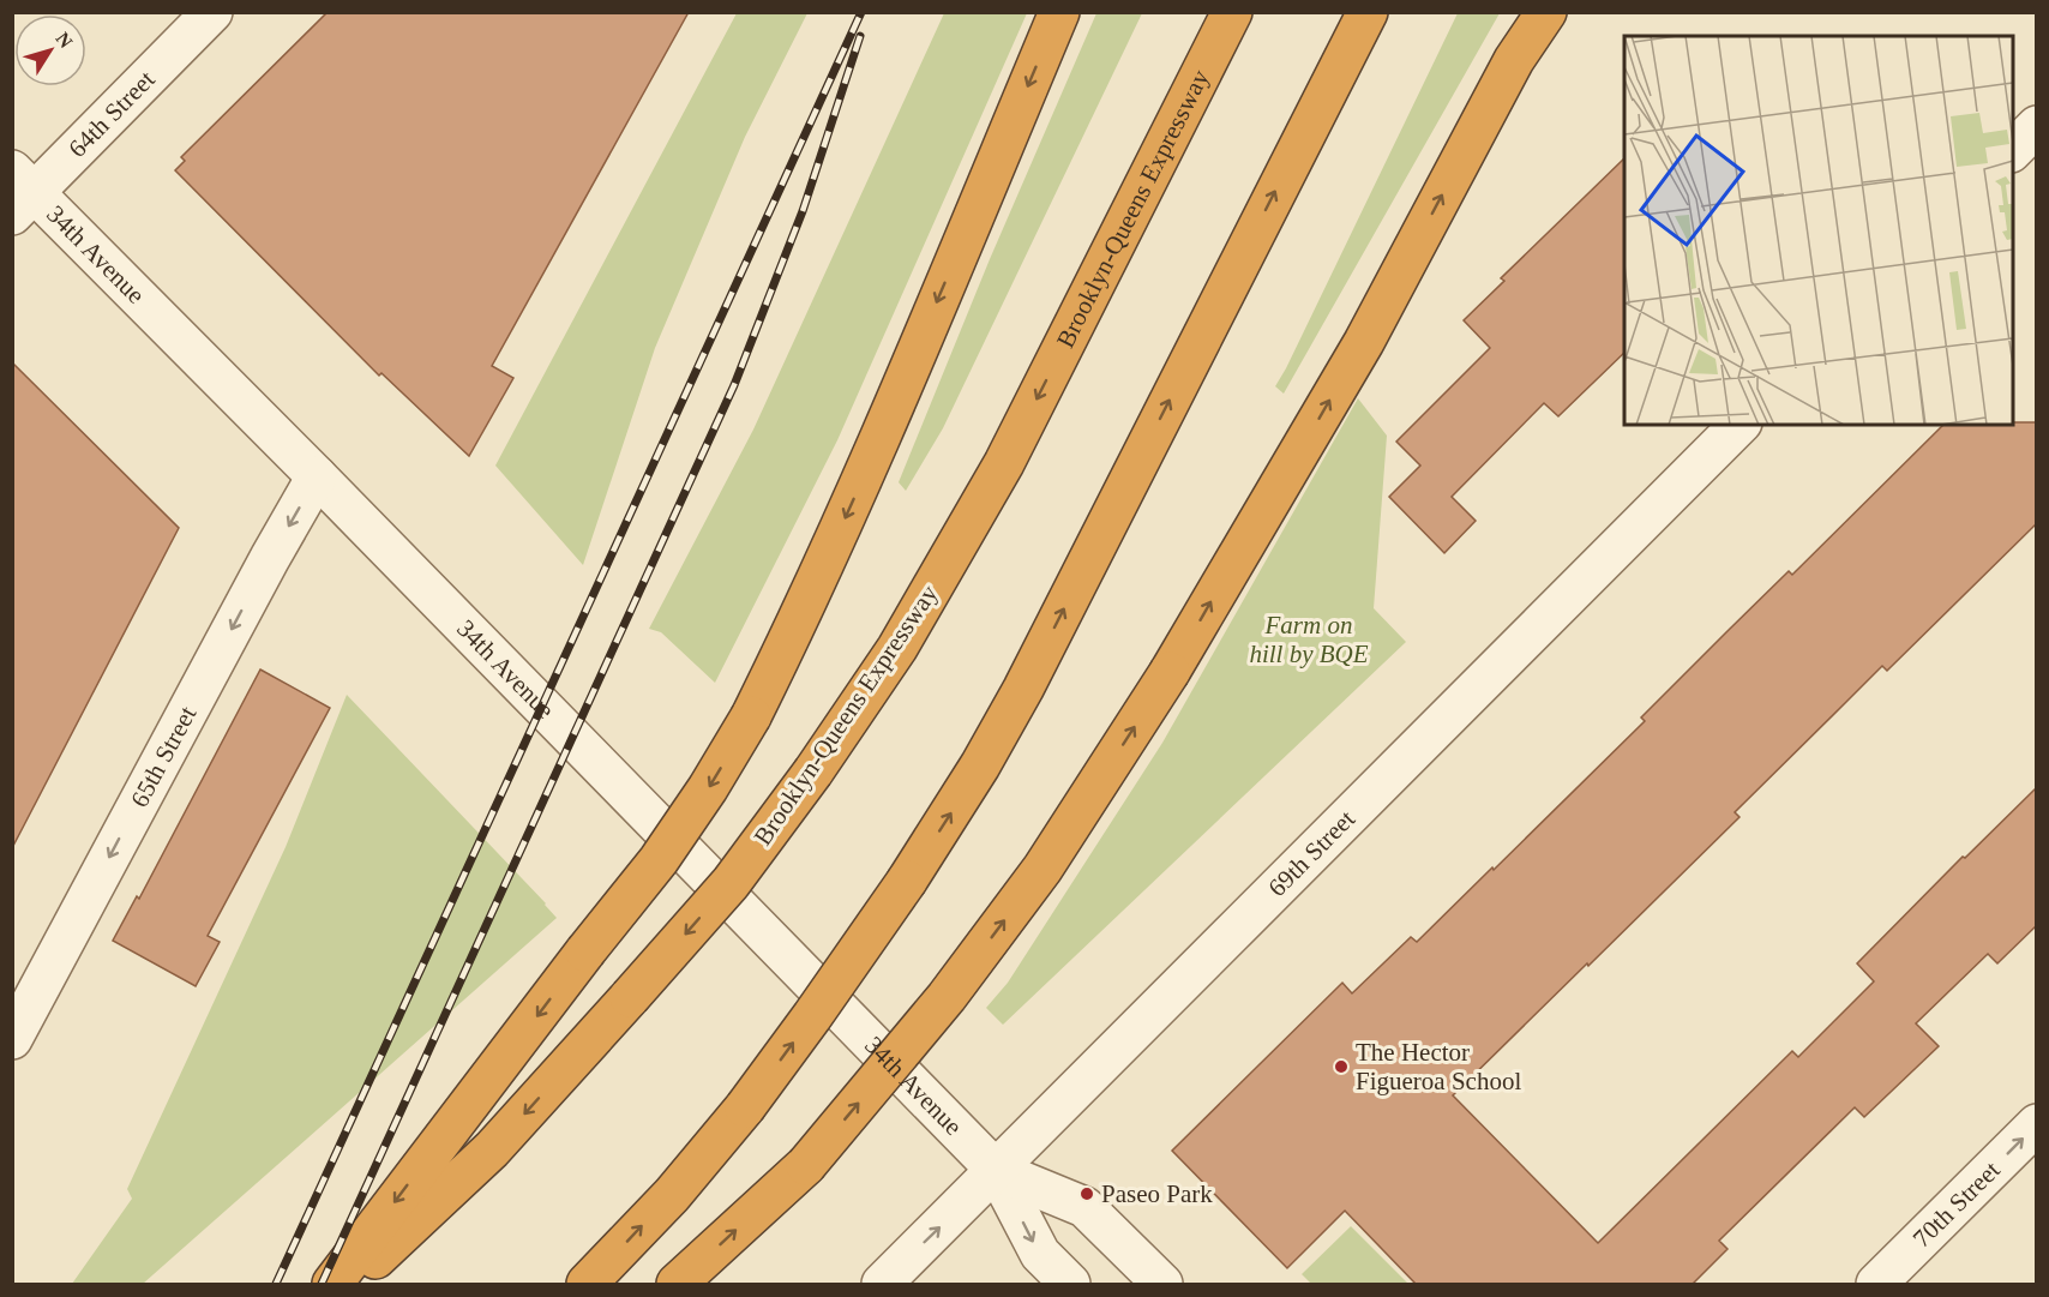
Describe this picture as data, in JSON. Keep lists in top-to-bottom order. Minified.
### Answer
{"streets":{"highway":["Brooklyn-Queens Expressway"],"street":["64th Street","34th Avenue","65th Street","69th Street","70th Street"]},"crossings":[["64th Street","34th Avenue"],["34th Avenue","65th Street"],["34th Avenue","69th Street"]],"one_way":["65th Street","70th Street"],"parks":["Farm on hill by BQE"],"places":["The Hector Figueroa School","Paseo Park"],"north":"top right"}
